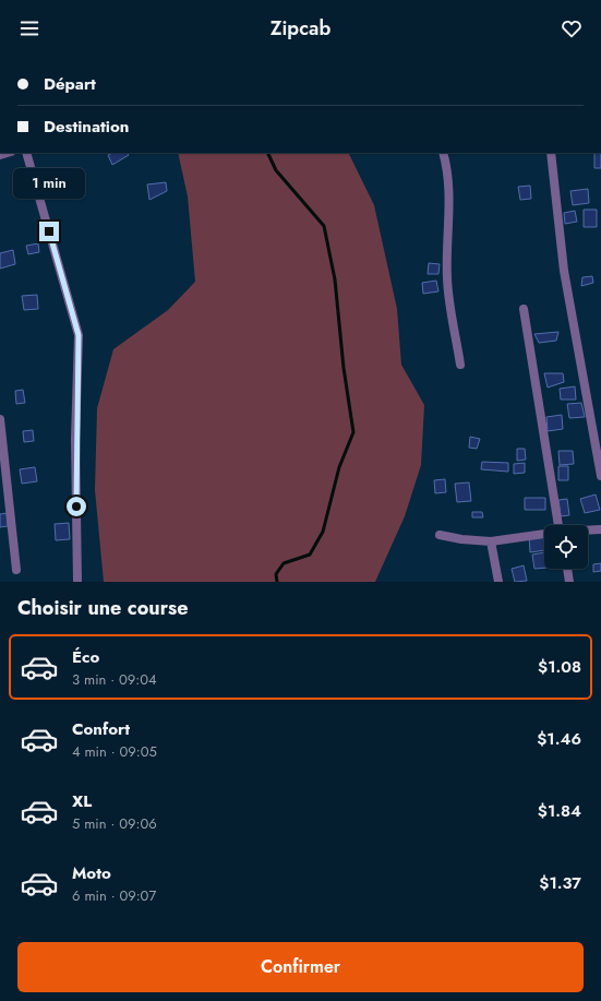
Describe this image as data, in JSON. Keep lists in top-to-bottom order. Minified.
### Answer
{"page":{"header":"Zipcab","banner":["Départ","Destination"],"bubble":"1 min","heading":"Choisir une course","list":[{"name":"Éco","note":"3 min · 09:04","value":"$1.08"},{"name":"Confort","note":"4 min · 09:05","value":"$1.46"},{"name":"XL","note":"5 min · 09:06","value":"$1.84"},{"name":"Moto","note":"6 min · 09:07","value":"$1.37"}],"buttons":"Confirmer"}}
